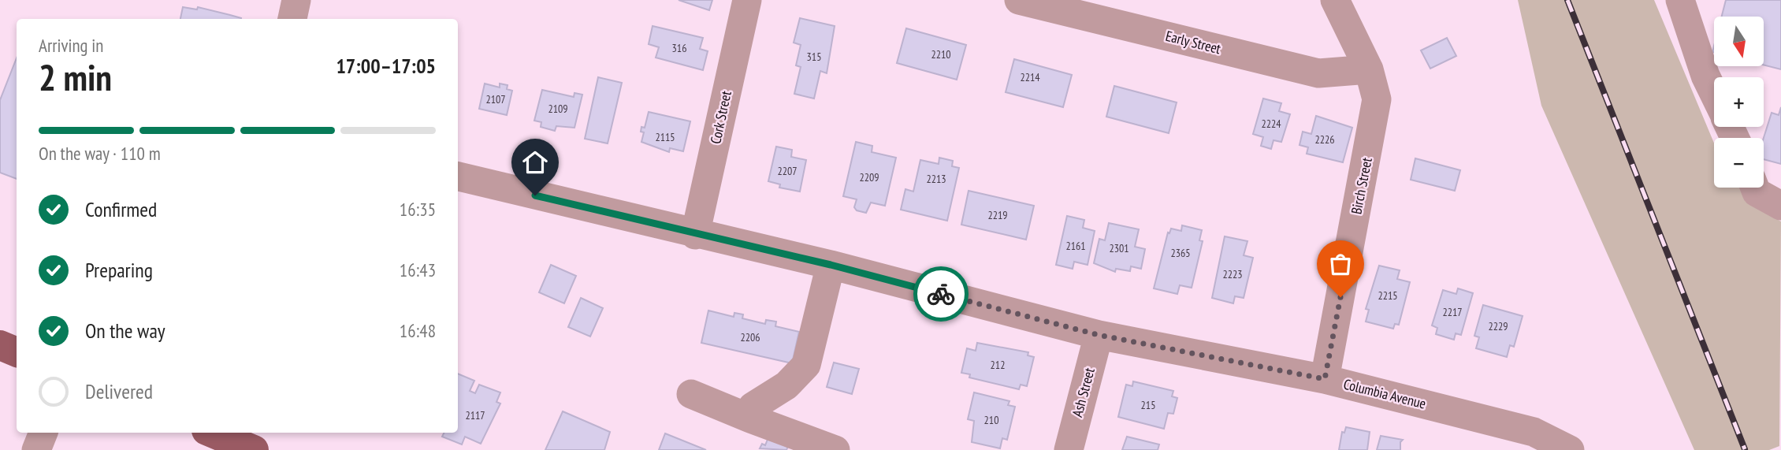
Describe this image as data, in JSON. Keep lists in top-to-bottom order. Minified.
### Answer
{"streets":{"street":["Early Street","Cork Street","Birch Street","Ash Street","Columbia Avenue"]},"crossings":[["Early Street","Birch Street"],["Cork Street","Columbia Avenue"],["Birch Street","Columbia Avenue"],["Ash Street","Columbia Avenue"]],"house_numbers":["316","2210","315","2214","2107","2109","2224","2115","2226","2207","2209","2213","2219","2161","2301","2365","2223","2215","2217","2229","2206","212","215","2117","210"],"north":"bottom","page":{"map_buttons":["+","−"],"heading":["2 min","Arriving in","17:00–17:05"],"bar":"On the way · 110 m","list":[["Confirmed","16:35"],["Preparing","16:43"],["On the way","16:48"],"Delivered"]}}
